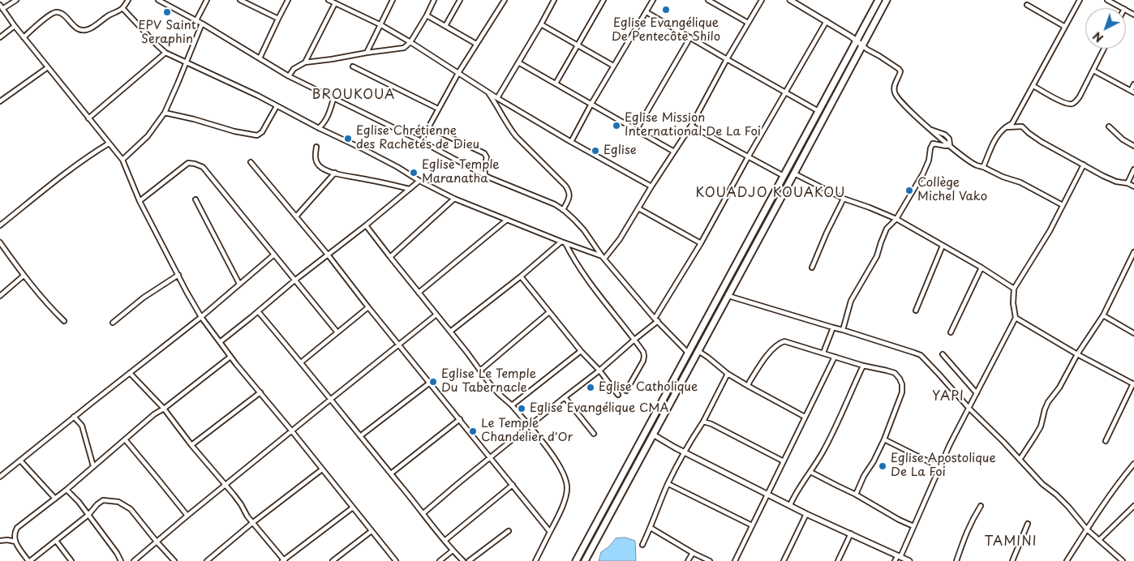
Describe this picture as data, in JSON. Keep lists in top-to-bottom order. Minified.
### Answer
{"districts":["BROUKOUA","KOUADJO KOUAKOU","YAPI","TAMINI"],"places":["Eglise Evangélique De Pentecôte Shilo","EPV Saint Seraphin","Eglise Mission International De La Foi","Eglise Chrétienne des Rachetés de Dieu","Eglise","Eglise Temple Maranatha","Collège Michel Vako","Eglise Le Temple Du Tabernacle","Eglise Catholique","Eglise Evangélique CMA","Le Temple Chandelier d'Or","Eglise Apostolique De La Foi"],"north":"bottom left"}
